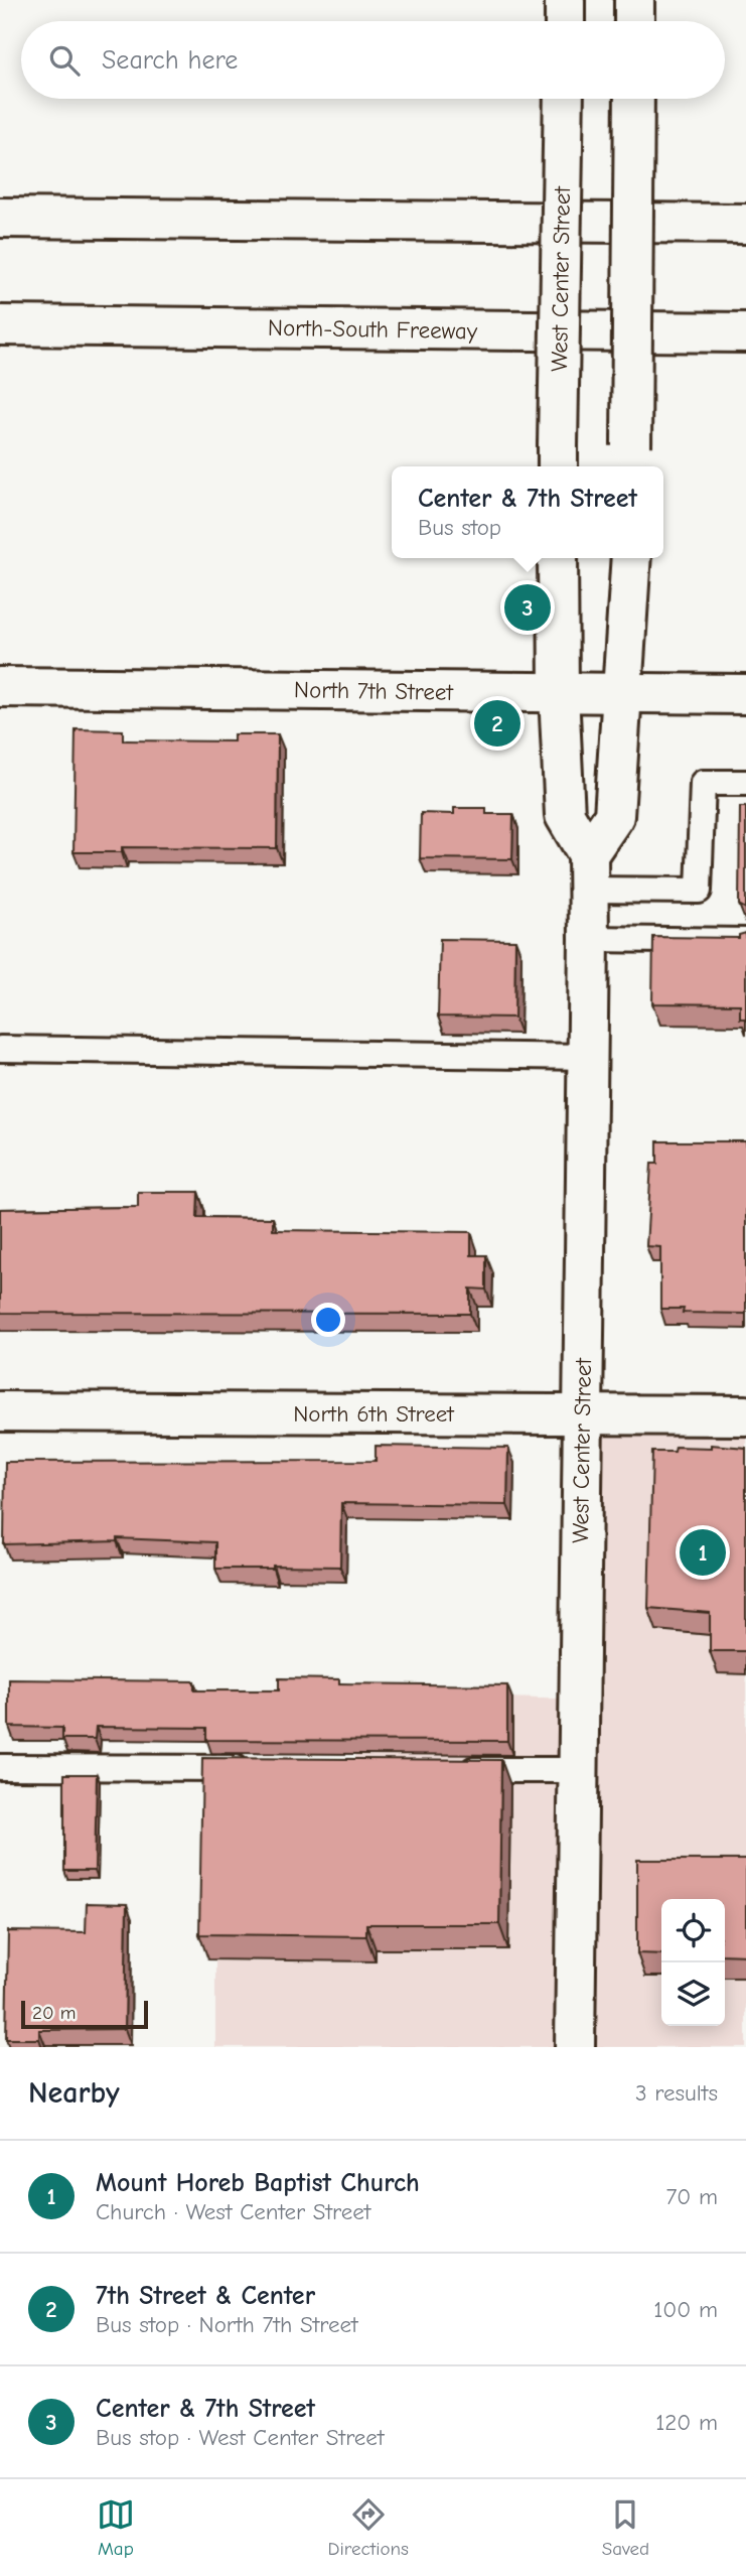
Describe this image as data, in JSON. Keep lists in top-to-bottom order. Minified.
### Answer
{"streets":{"main road":["West Center Street","North-South Freeway","North 7th Street","North 6th Street"]},"crossings":[["West Center Street","North 7th Street"],["West Center Street","North 6th Street"]],"scale_bar":"20 m","page":{"search":"Search here","popup":["Center & 7th Street","Bus stop"],"pins":["3","2","1"],"scale":"20 m","heading":["Nearby","3 results"],"list":[{"mark":"1","name":"Mount Horeb Baptist Church","note":"Church · West Center Street","value":"70 m"},{"mark":"2","name":"7th Street & Center","note":"Bus stop · North 7th Street","value":"100 m"},{"mark":"3","name":"Center & 7th Street","note":"Bus stop · West Center Street","value":"120 m"}],"nav":["Map","Directions","Saved"]}}
